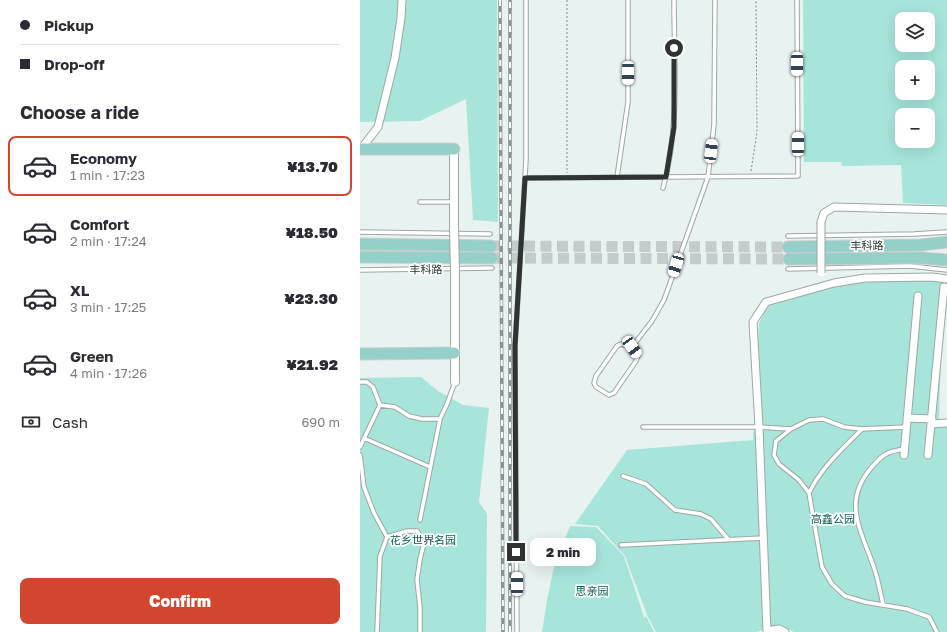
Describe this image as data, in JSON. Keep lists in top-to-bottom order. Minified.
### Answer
{"streets":{"main road":["丰科路"]},"parks":["高鑫公园","花乡世界名园","思亲园"],"page":{"banner":["Pickup","Drop-off"],"map_buttons":["+","−"],"heading":"Choose a ride","list":[{"name":"Economy","note":"1 min · 17:23","value":"¥13.70"},{"name":"Comfort","note":"2 min · 17:24","value":"¥18.50"},{"name":"XL","note":"3 min · 17:25","value":"¥23.30"},{"name":"Green","note":"4 min · 17:26","value":"¥21.92"}],"pay":["Cash","690 m"],"bubble":"2 min","buttons":"Confirm"}}
